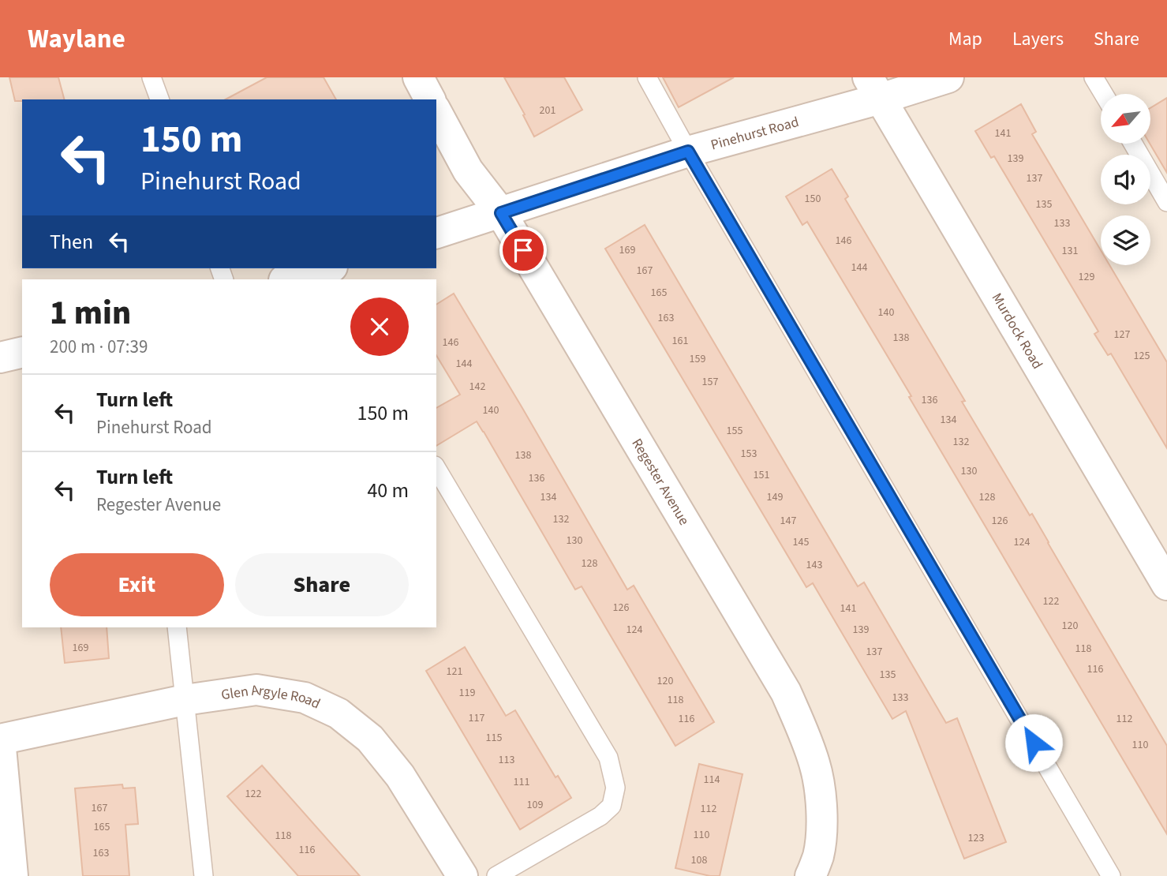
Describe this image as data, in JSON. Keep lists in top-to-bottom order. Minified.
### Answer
{"streets":{"street":["Pinehurst Road","Murdock Road","Regester Avenue","Glen Argyle Road"]},"crossings":[["Pinehurst Road","Murdock Road"],["Pinehurst Road","Regester Avenue"]],"house_numbers":["201","141","139","137","150","135","133","146","169","131","144","167","129","165","140","163","127","138","161","146","125","159","144","157","142","136","140","134","155","132","153","138","130","151","136","134","149","128","132","147","126","130","145","124","128","143","122","126","141","120","124","139","169","118","137","116","121","135","120","119","133","118","117","116","112","115","110","113","114","111","122","109","167","112","165","110","118","123","116","163","108"],"north":"bottom left","page":{"header":"Waylane","nav":["Map","Layers","Share"],"turn":["150 m","Pinehurst Road"],"then":"Then","heading":["1 min","200 m · 07:39"],"list":[{"name":"Turn left","note":"Pinehurst Road","value":"150 m"},{"name":"Turn left","note":"Regester Avenue","value":"40 m"}],"buttons":["Exit","Share"]}}
